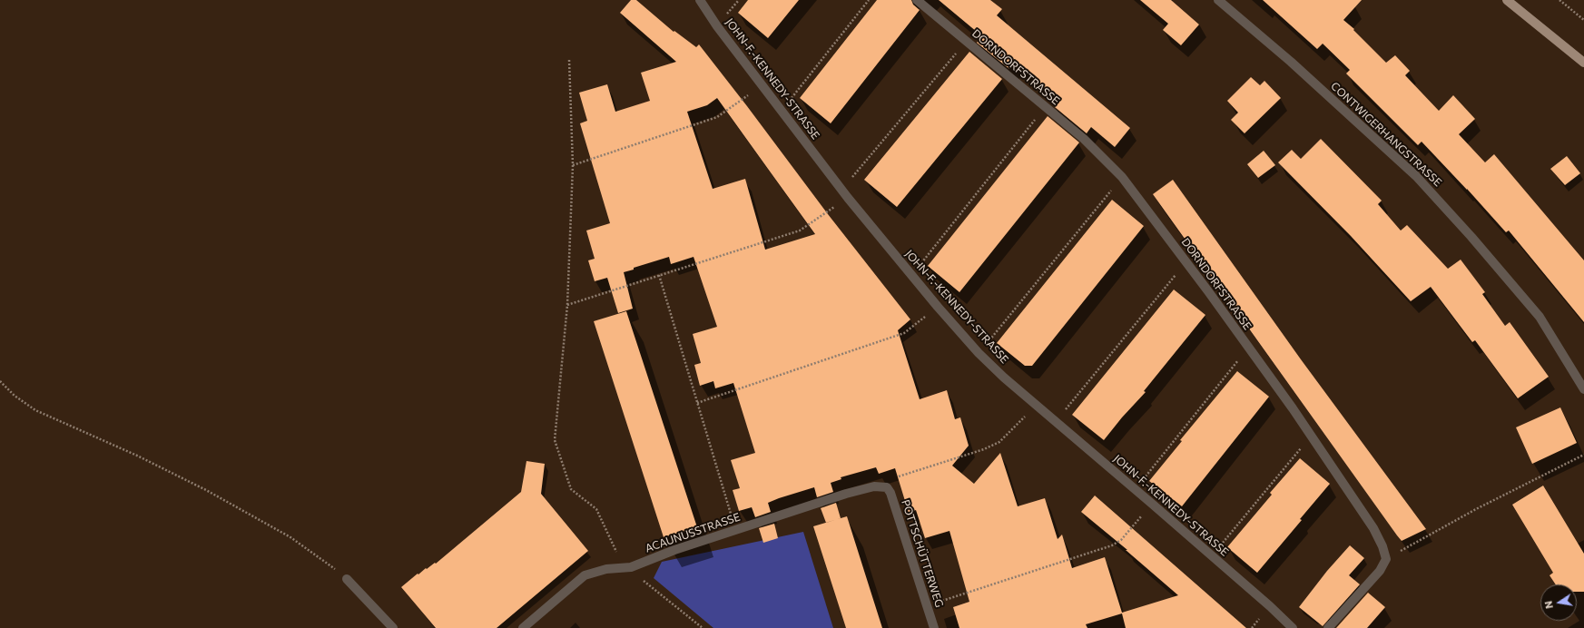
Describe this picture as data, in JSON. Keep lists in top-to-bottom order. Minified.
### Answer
{"streets":{"street":["DORNDORFSTRASSE","JOHN-F.-KENNEDY-STRASSE","CONTWIGERHANGSTRASSE","ACAUNUSSTRASSE","POTTSCHÜTTERWEG"]},"crossings":[["ACAUNUSSTRASSE","POTTSCHÜTTERWEG"]],"north":"left"}
